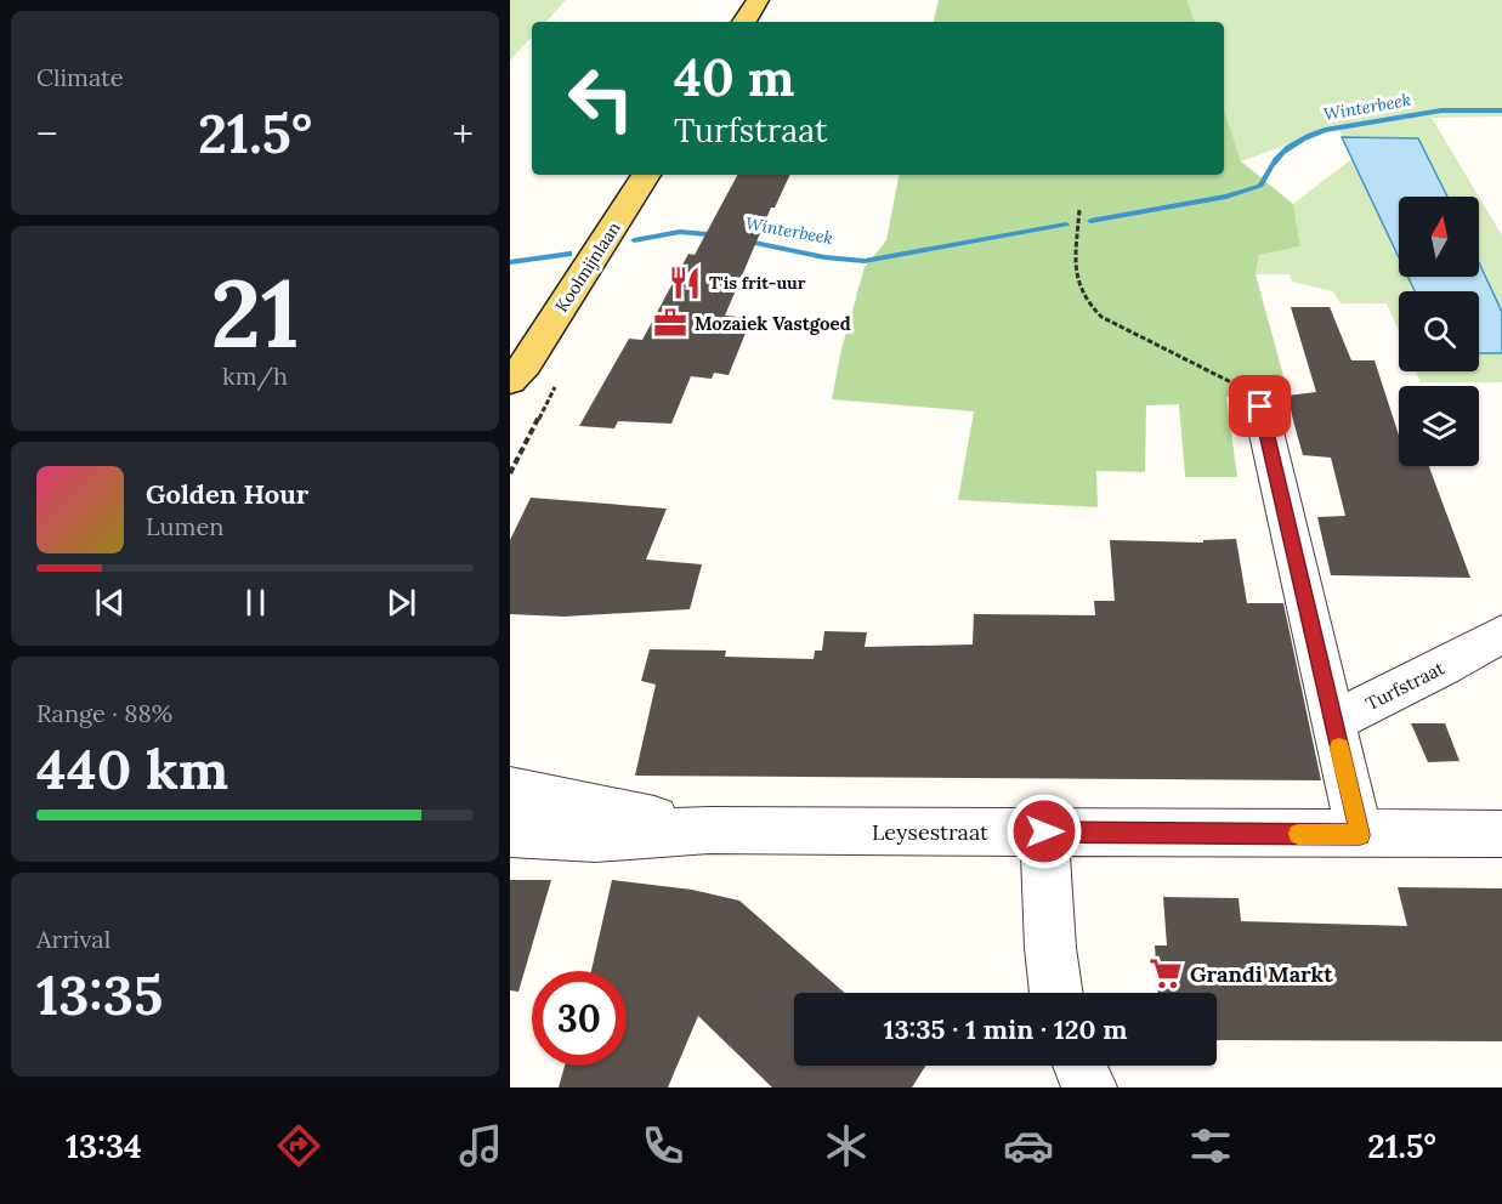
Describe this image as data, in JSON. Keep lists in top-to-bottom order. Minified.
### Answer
{"streets":{"main road":["Koolmijnlaan"],"street":["Turfstraat","Leysestraat"]},"water":["Winterbeek"],"places":{"restaurant":["T'is frit-uur"],"office":["Mozaiek Vastgoed"],"supermarket":["Grandi Markt"]},"north":"top","page":{"tile":["Climate",["21","km/h"],["Range · 88%","440 km"],["Arrival","13:35"]],"turn":["40 m","Turfstraat"],"heat":["−","21.5°","+"],"song":["Golden Hour","Lumen"],"limit":"30","trip":"13:35 · 1 min · 120 m","tabs":["13:34","21.5°"]}}
